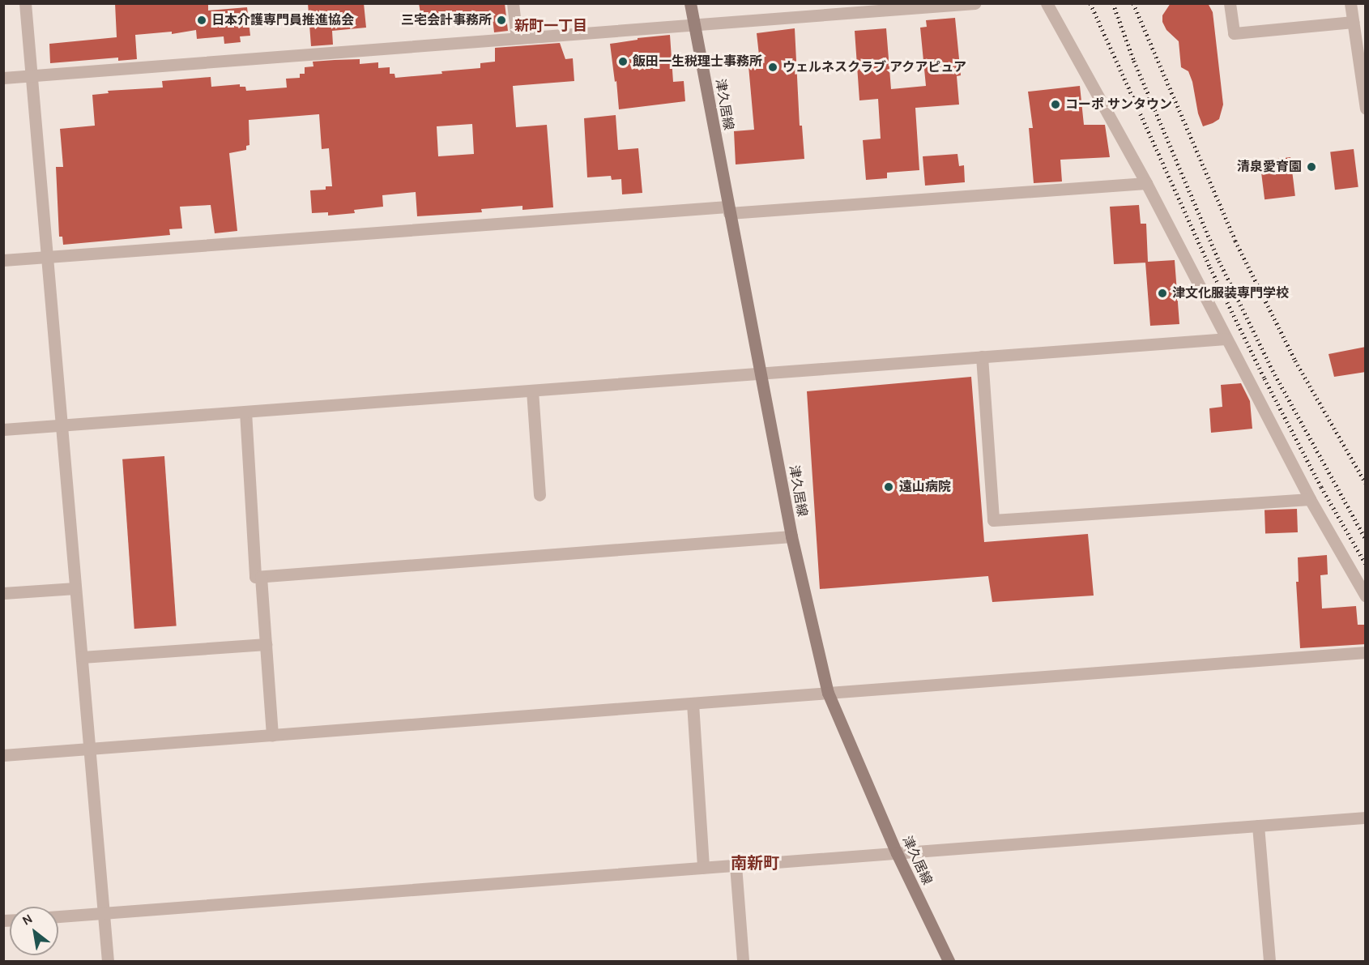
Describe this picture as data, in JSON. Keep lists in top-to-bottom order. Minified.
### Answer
{"streets":{"main road":["津久居線"]},"districts":["新町一丁目","南新町"],"places":["日本介護専門員推進協会","三宅会計事務所","飯田一生税理士事務所","ウェルネスクラブ アクアピュア","コーポ サンタウン","清泉愛育園","津文化服装専門学校","遠山病院"],"north":"top left"}
